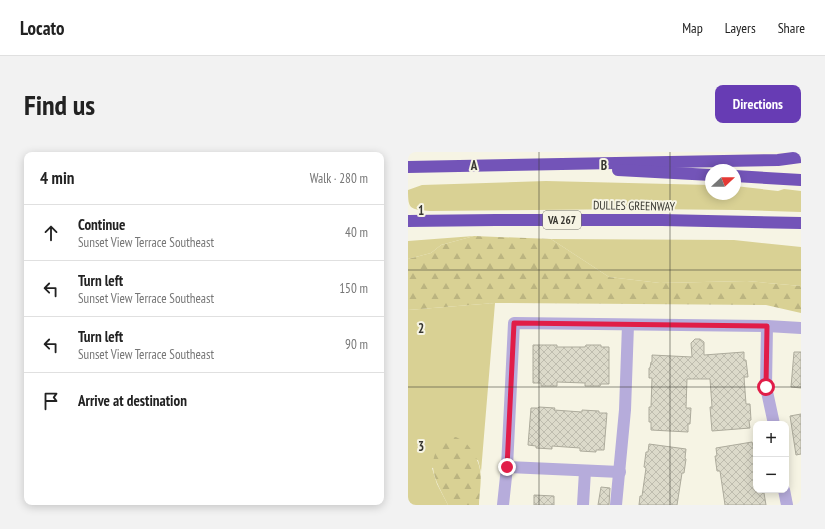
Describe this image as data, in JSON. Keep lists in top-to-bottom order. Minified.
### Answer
{"streets":{"highway":["DULLES GREENWAY","VA 267"]},"north":"right","page":{"header":"Locato","nav":["Map","Layers","Share"],"buttons":"Directions","title":"Find us","heading":["4 min","Walk · 280 m"],"list":[["Continue","Sunset View Terrace Southeast","40 m"],["Turn left","Sunset View Terrace Southeast","150 m"],["Turn left","Sunset View Terrace Southeast","90 m"],"Arrive at destination"],"map_buttons":["+","−"]},"grid":{"columns":["A","B"],"rows":["1","2","3"]}}
